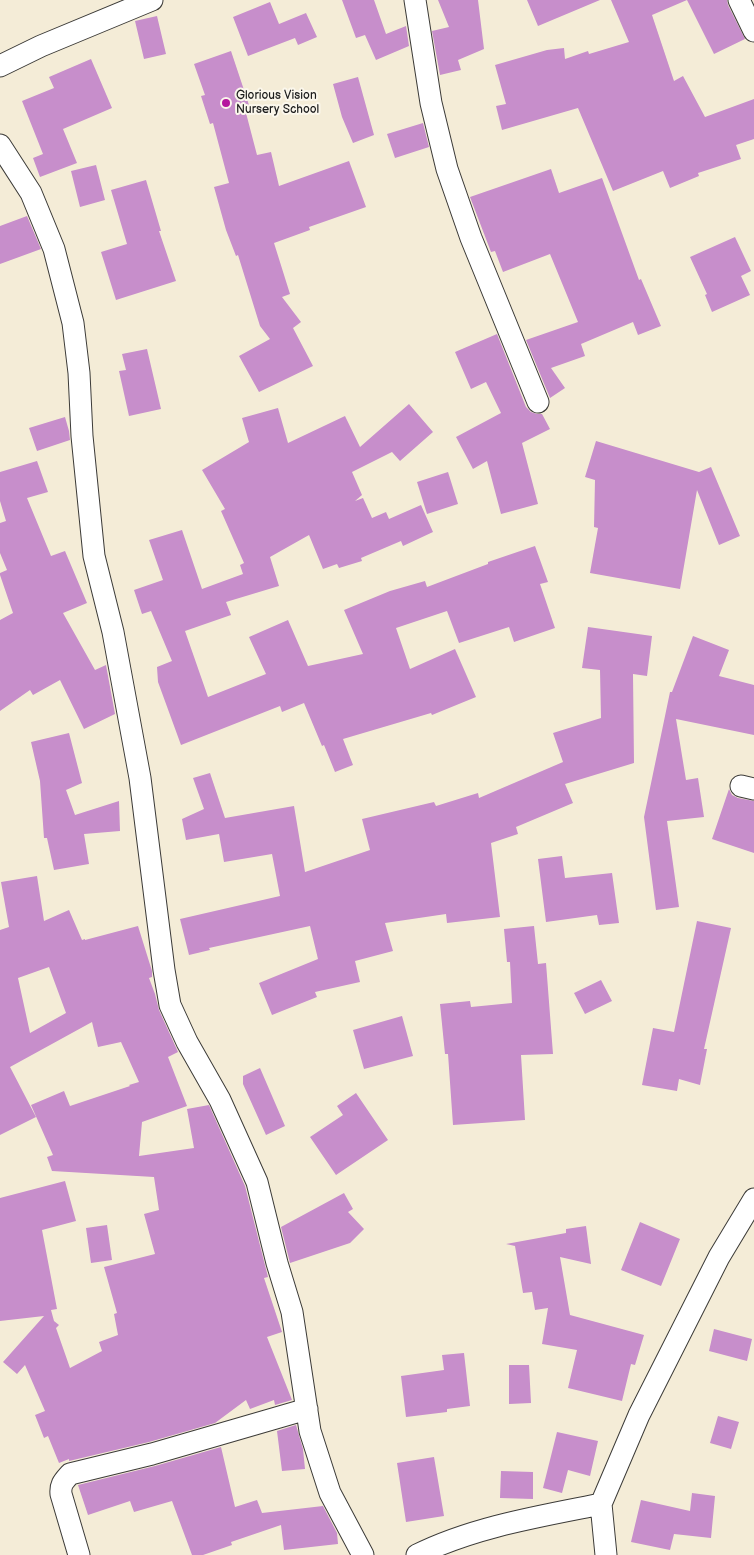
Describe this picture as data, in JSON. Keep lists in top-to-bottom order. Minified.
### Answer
{"places":["Glorious Vision Nursery School"]}
